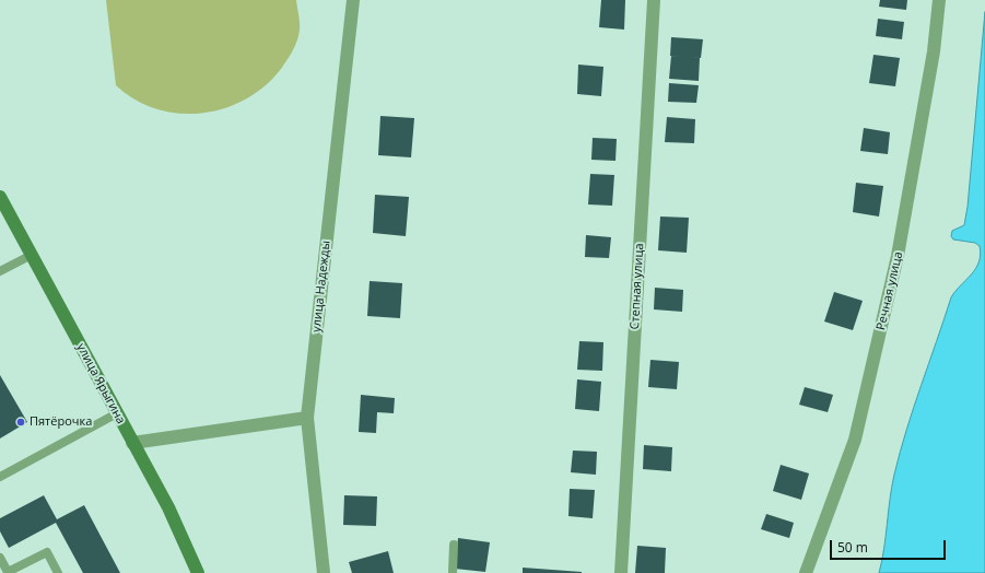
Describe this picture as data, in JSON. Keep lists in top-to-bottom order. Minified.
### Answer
{"streets":{"street":["улица Надежды","Степная улица","Речная улица","улица Ярыгина"]},"places":["Пятёрочка"],"scale_bar":"50 m"}
